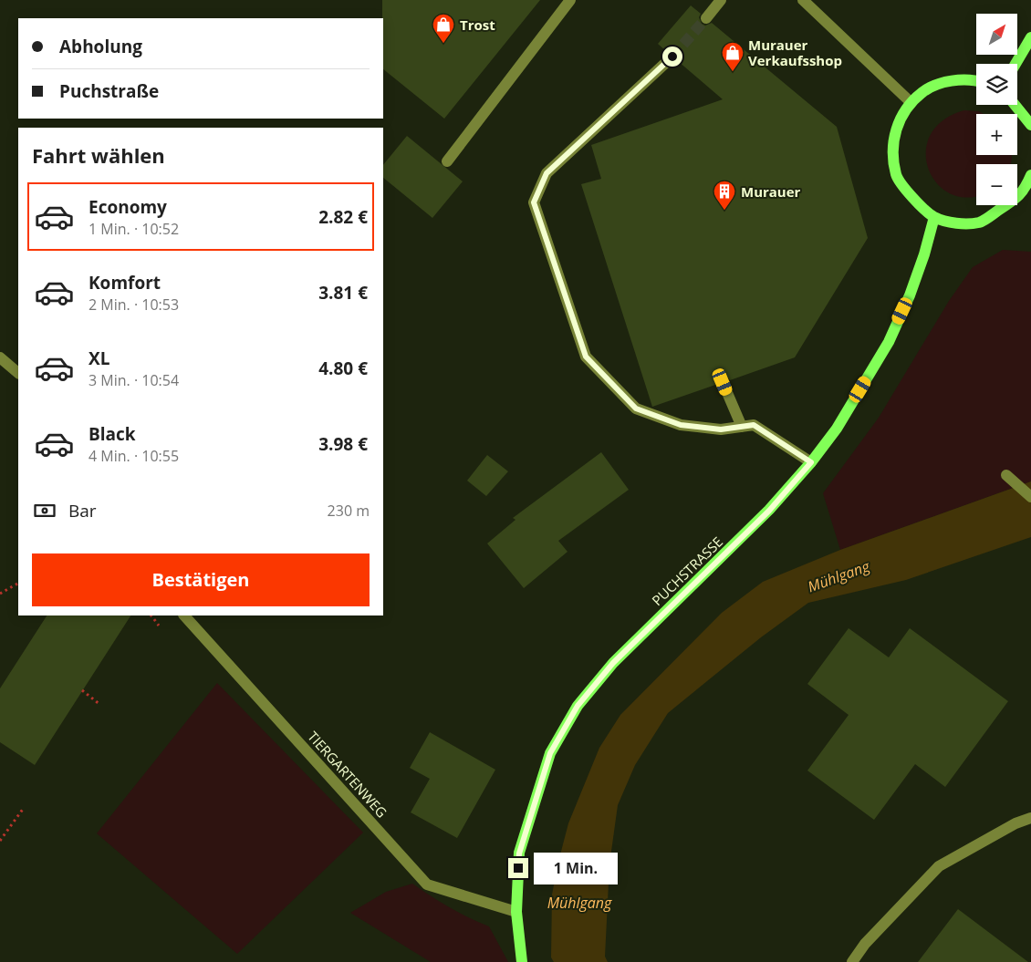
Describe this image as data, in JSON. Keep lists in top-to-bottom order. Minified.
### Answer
{"streets":{"main road":["PUCHSTRASSE"],"street":["TIERGARTENWEG"]},"crossings":[["PUCHSTRASSE","TIERGARTENWEG"]],"water":["Mühlgang"],"places":{"shop":["Trost","Murauer Verkaufsshop"],"building":["Murauer"]},"north":"top right","page":{"map_buttons":["+","−"],"banner":["Abholung","Puchstraße"],"heading":"Fahrt wählen","list":[{"name":"Economy","note":"1 Min. · 10:52","value":"2.82 €"},{"name":"Komfort","note":"2 Min. · 10:53","value":"3.81 €"},{"name":"XL","note":"3 Min. · 10:54","value":"4.80 €"},{"name":"Black","note":"4 Min. · 10:55","value":"3.98 €"}],"pay":["Bar","230 m"],"buttons":"Bestätigen","bubble":"1 Min."}}
